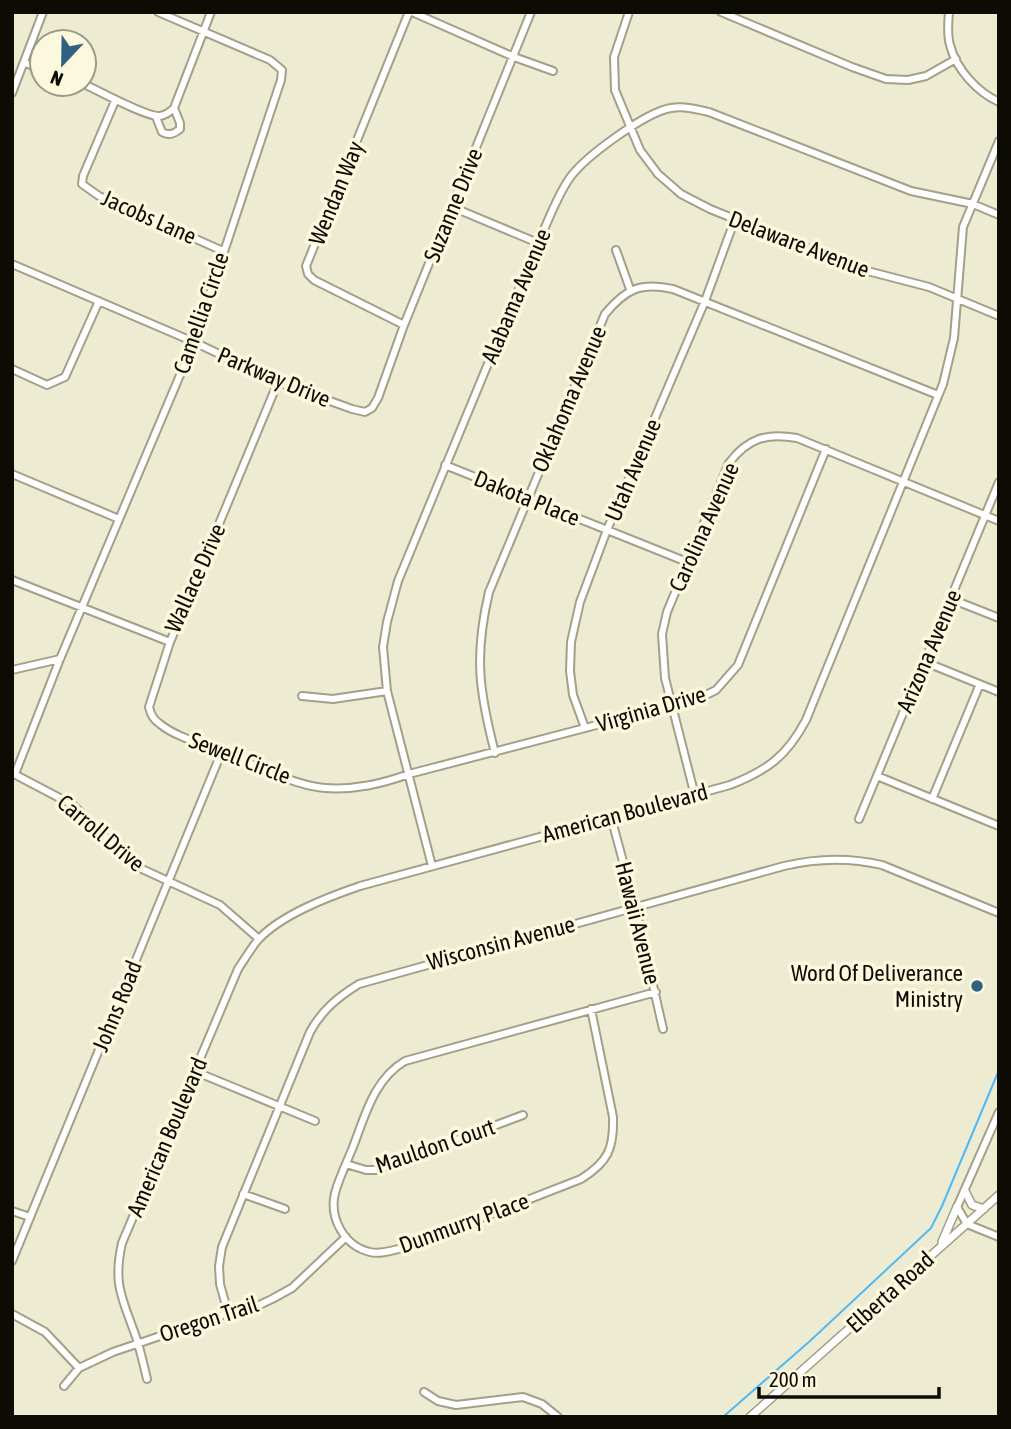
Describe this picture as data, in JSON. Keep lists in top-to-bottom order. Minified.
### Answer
{"streets":{"street":["Wendan Way","Suzanne Drive","Jacobs Lane","Delaware Avenue","Alabama Avenue","Camellia Circle","Parkway Drive","Oklahoma Avenue","Utah Avenue","Dakota Place","Carolina Avenue","Wallace Drive","Arizona Avenue","Virginia Drive","Sewell Circle","American Boulevard","Carroll Drive","Hawaii Avenue","Wisconsin Avenue","Johns Road","Mauldon Court","Dunmurry Place","Elberta Road","Oregon Trail"]},"crossings":[["Wendan Way","Suzanne Drive"],["Suzanne Drive","Parkway Drive"],["Jacobs Lane","Camellia Circle"],["Delaware Avenue","Alabama Avenue"],["Delaware Avenue","Utah Avenue"],["Delaware Avenue","American Boulevard"],["Alabama Avenue","Dakota Place"],["Alabama Avenue","Virginia Drive"],["Alabama Avenue","Sewell Circle"],["Alabama Avenue","American Boulevard"],["Camellia Circle","Parkway Drive"],["Camellia Circle","Wallace Drive"],["Parkway Drive","Wallace Drive"],["Oklahoma Avenue","Dakota Place"],["Oklahoma Avenue","Virginia Drive"],["Utah Avenue","Dakota Place"],["Utah Avenue","Virginia Drive"],["Dakota Place","Carolina Avenue"],["Carolina Avenue","Arizona Avenue"],["Carolina Avenue","Virginia Drive"],["Carolina Avenue","American Boulevard"],["Wallace Drive","Sewell Circle"],["Virginia Drive","Sewell Circle"],["Sewell Circle","Johns Road"],["American Boulevard","Carroll Drive"],["American Boulevard","Hawaii Avenue"],["American Boulevard","Oregon Trail"],["Carroll Drive","Johns Road"],["Hawaii Avenue","Wisconsin Avenue"],["Wisconsin Avenue","Oregon Trail"],["Dunmurry Place","Oregon Trail"]],"places":["Word Of Deliverance Ministry"],"scale_bar":"200 m","north":"bottom"}
